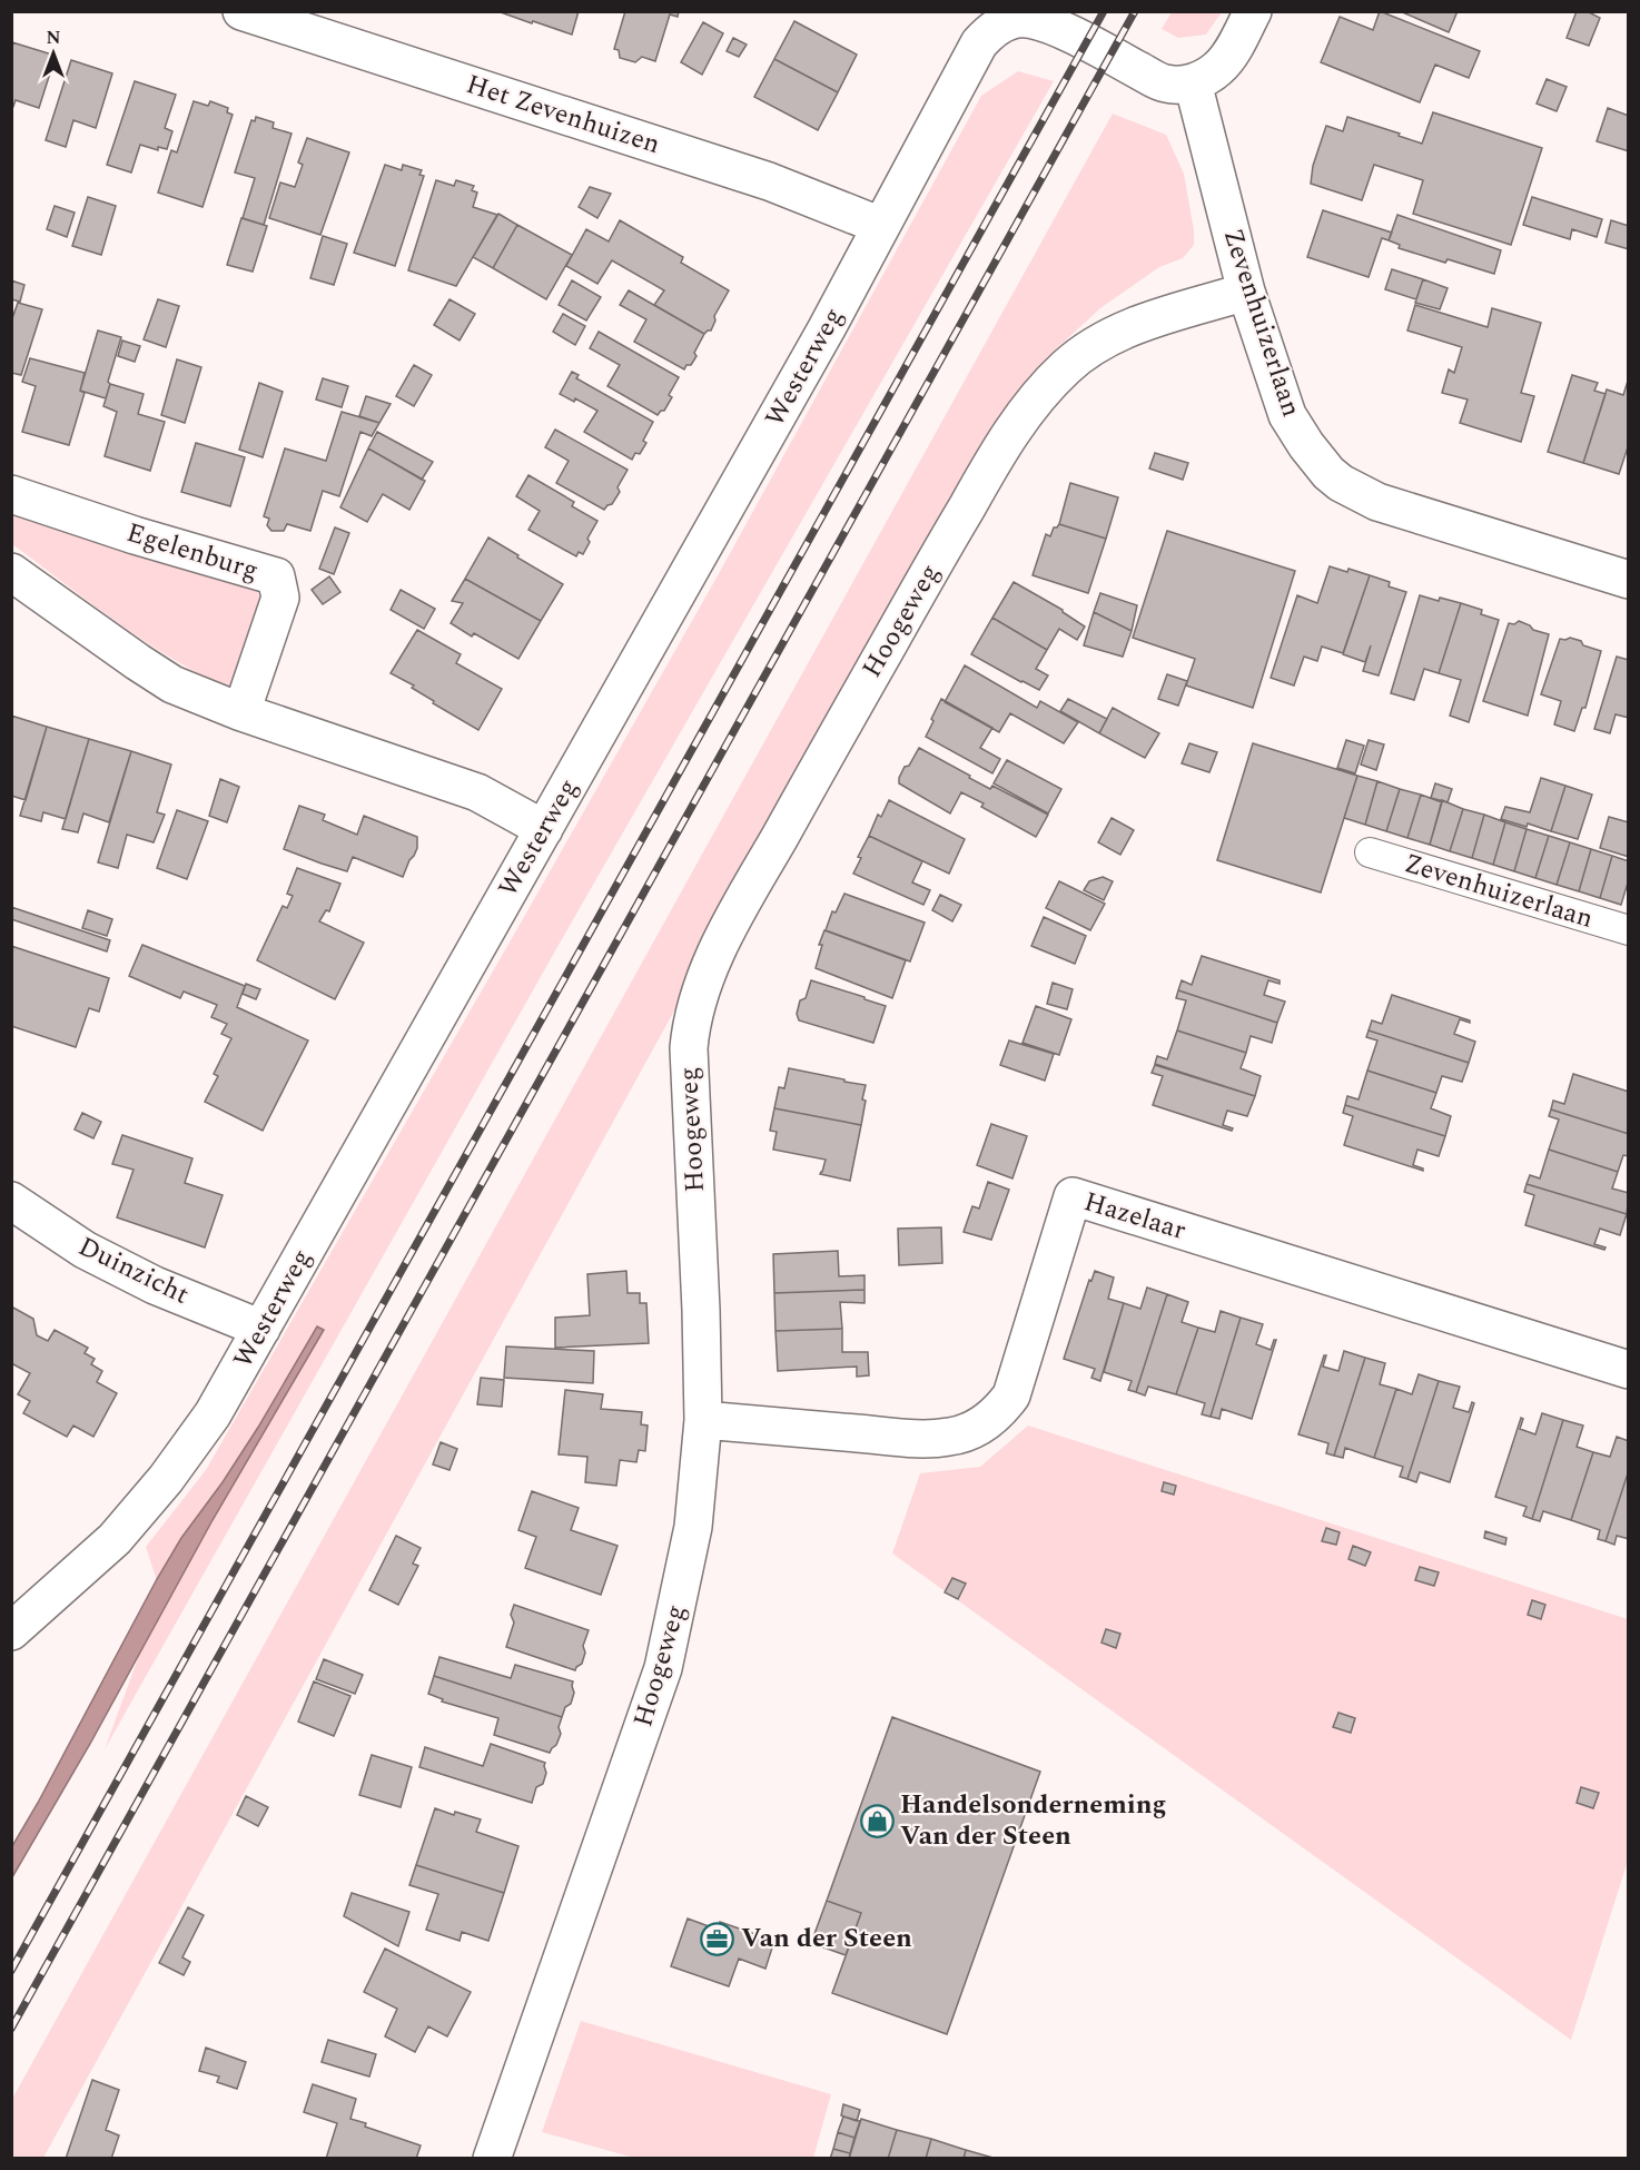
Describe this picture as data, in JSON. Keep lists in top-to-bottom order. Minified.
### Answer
{"streets":{"street":["Het Zevenhuizen","Zevenhuizerlaan","Westerweg","Egelenburg","Hoogeweg","Hazelaar","Duinzicht"]},"crossings":[["Het Zevenhuizen","Westerweg"],["Zevenhuizerlaan","Hoogeweg"],["Westerweg","Duinzicht"],["Hoogeweg","Hazelaar"]],"places":{"shop":["Handelsonderneming Van der Steen"],"office":["Van der Steen"]},"north":"top"}
